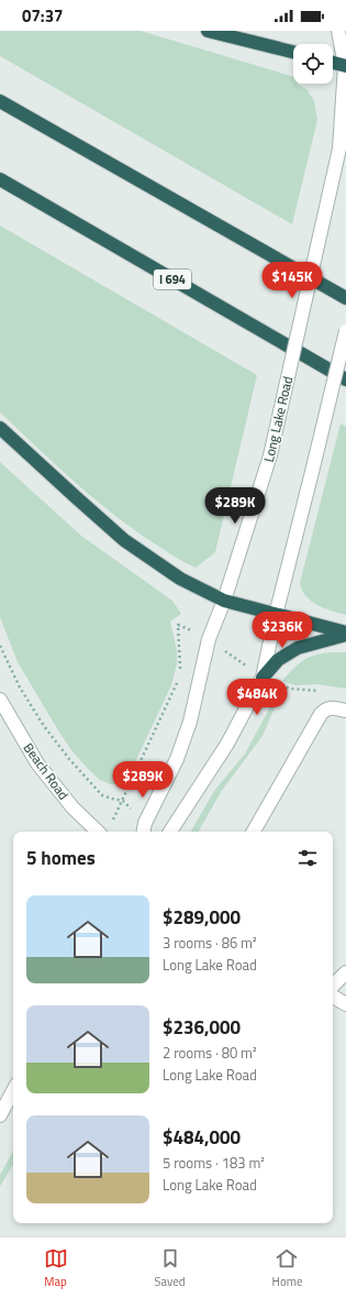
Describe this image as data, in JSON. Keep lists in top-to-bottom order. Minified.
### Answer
{"streets":{"highway":["I 694"],"street":["Long Lake Road","Beach Road"]},"page":{"status":"07:37","price":["$145K","$289K","$236K","$484K","$289K"],"heading":"5 homes","list":[{"name":"$289,000","note":"3 rooms · 86 m² · Long Lake Road"},{"name":"$236,000","note":"2 rooms · 80 m² · Long Lake Road"},{"name":"$484,000","note":"5 rooms · 183 m² · Long Lake Road"}],"tabs":["Map","Saved","Home"]}}
